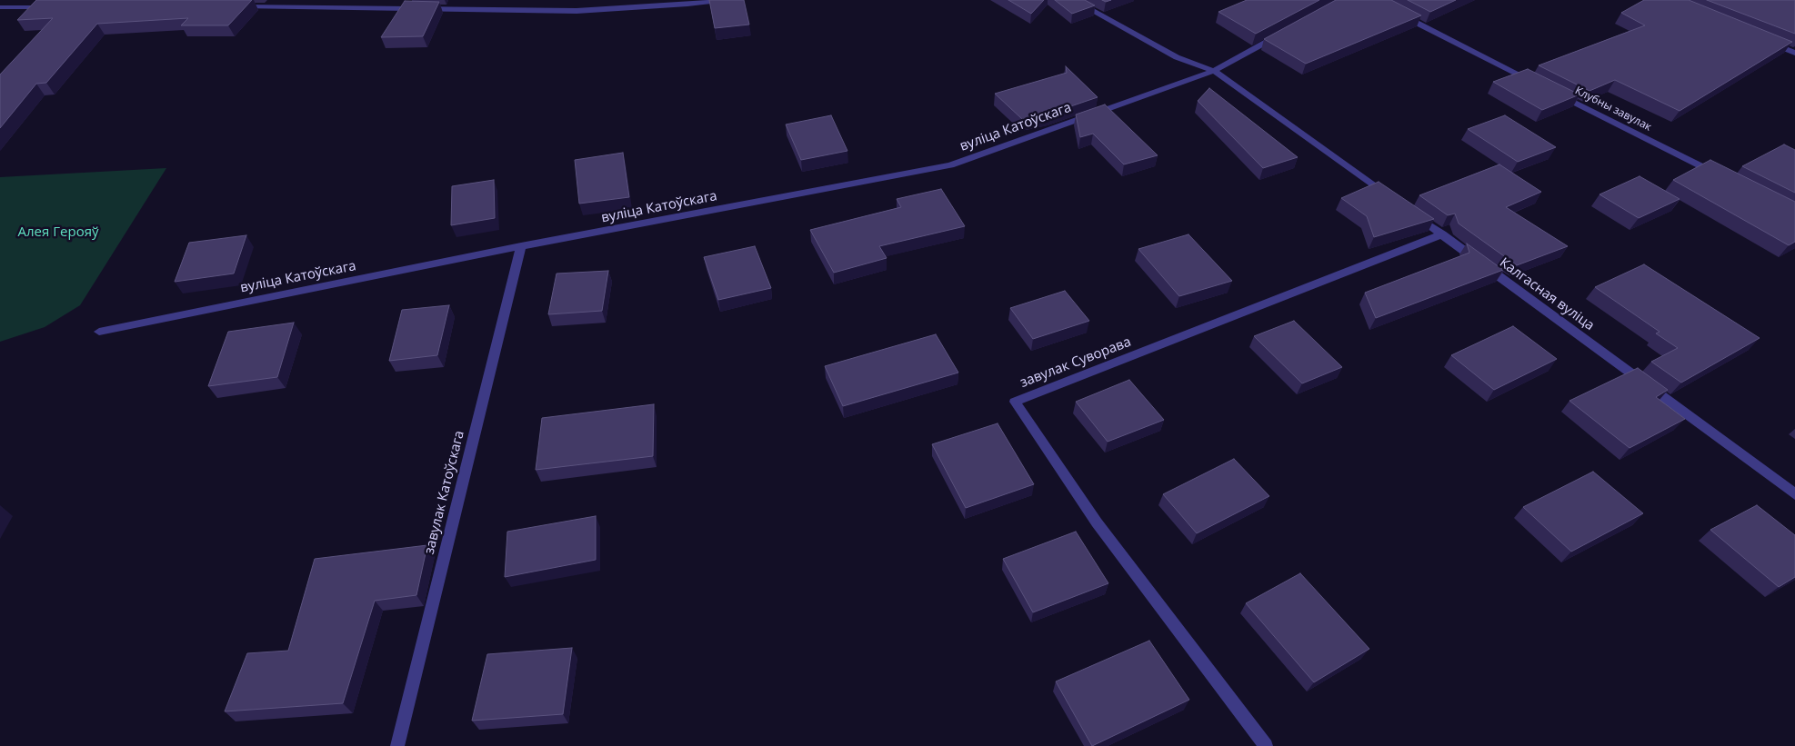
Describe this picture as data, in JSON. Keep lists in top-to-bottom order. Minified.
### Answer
{"streets":{"street":["Клубны завулак","вуліца Катоўскага","Калгасная вуліца","завулак Суворава","завулак Катоўскага"]},"crossings":[["вуліца Катоўскага","завулак Катоўскага"],["Калгасная вуліца","завулак Суворава"]],"parks":["Алея Герояў"]}
